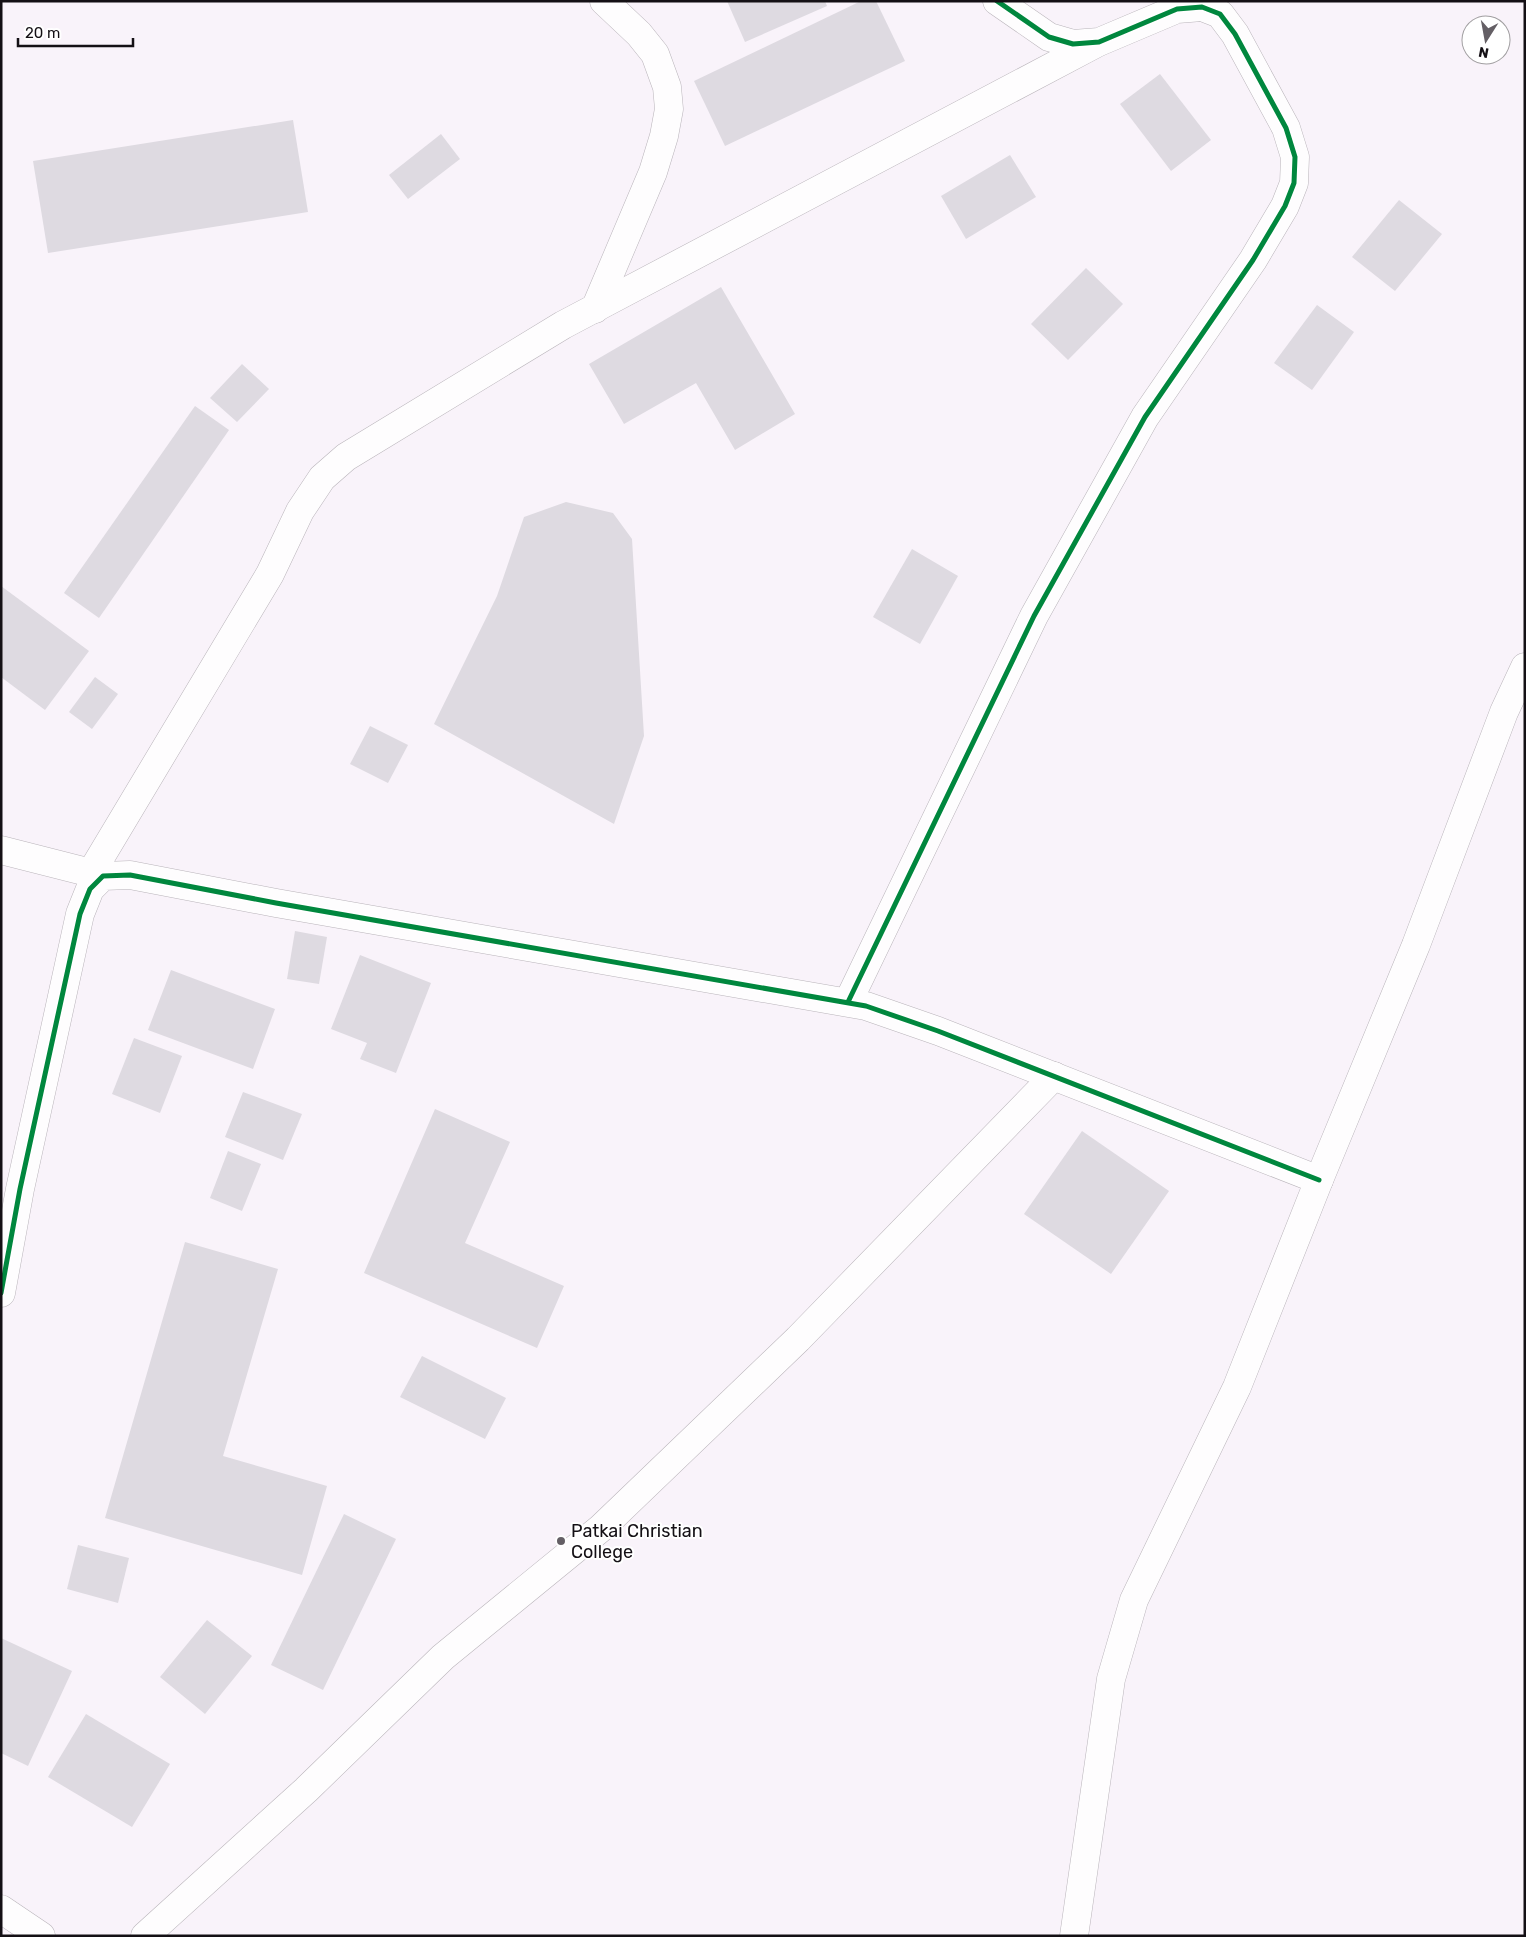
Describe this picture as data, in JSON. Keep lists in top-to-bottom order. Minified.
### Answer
{"places":["Patkai Christian College"],"scale_bar":"20 m","north":"bottom"}
